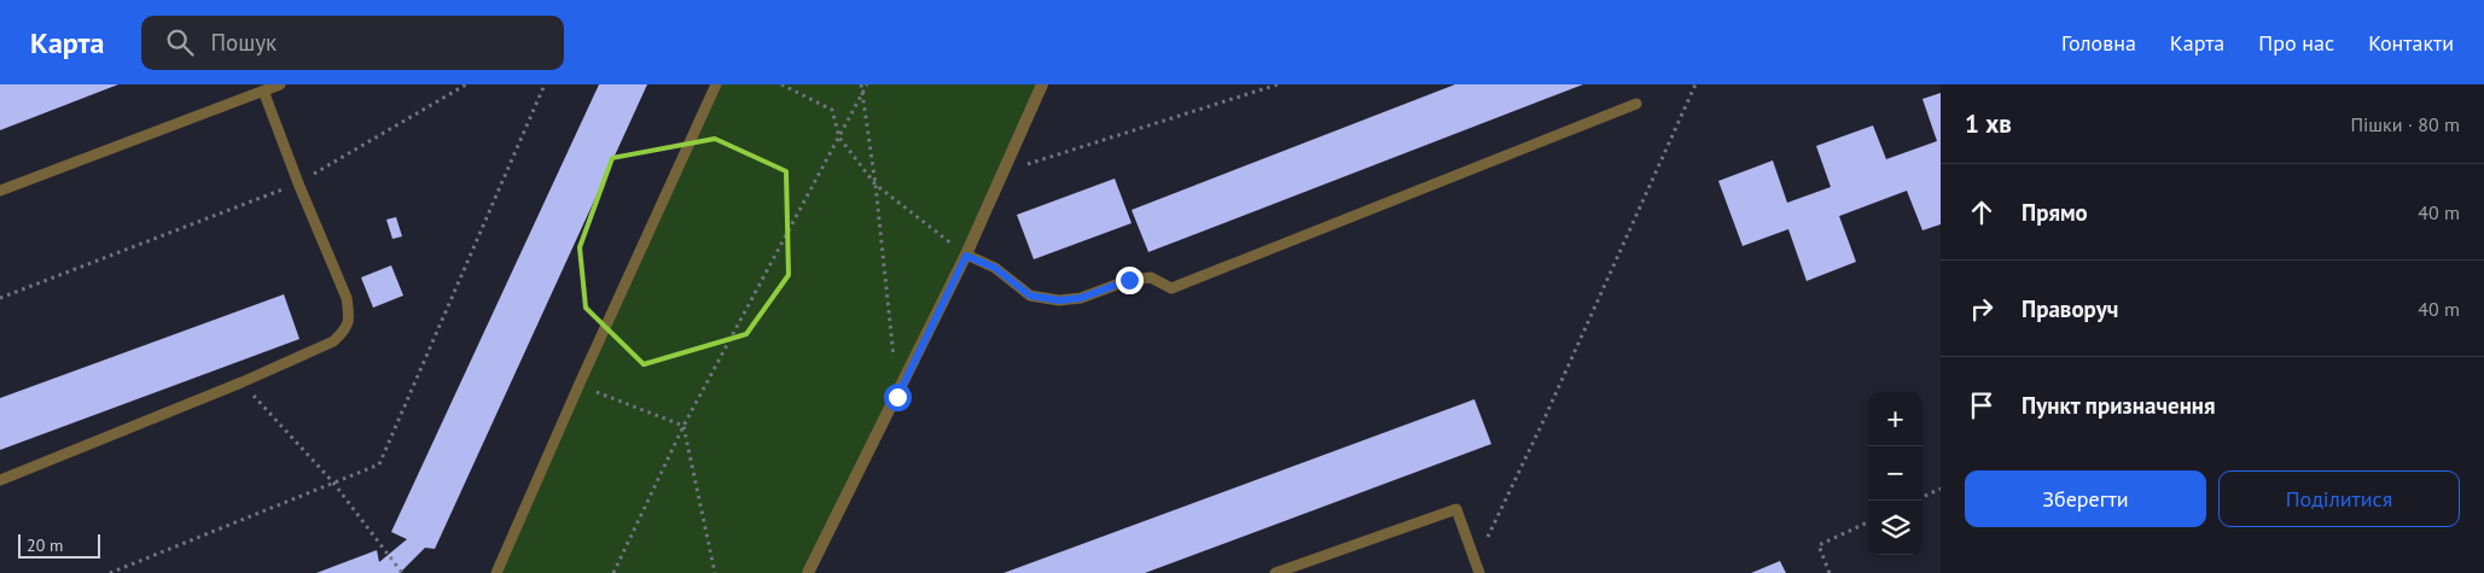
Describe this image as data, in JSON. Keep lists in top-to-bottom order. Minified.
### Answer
{"scale_bar":"20 m","page":{"header":"Карта","search":"Пошук","nav":["Головна","Карта","Про нас","Контакти"],"heading":["1 хв","Пішки · 80 m"],"list":[["Прямо","40 m"],["Праворуч","40 m"],"Пункт призначення"],"map_buttons":["+","−"],"buttons":["Зберегти","Поділитися"],"scale":"20 m"}}
